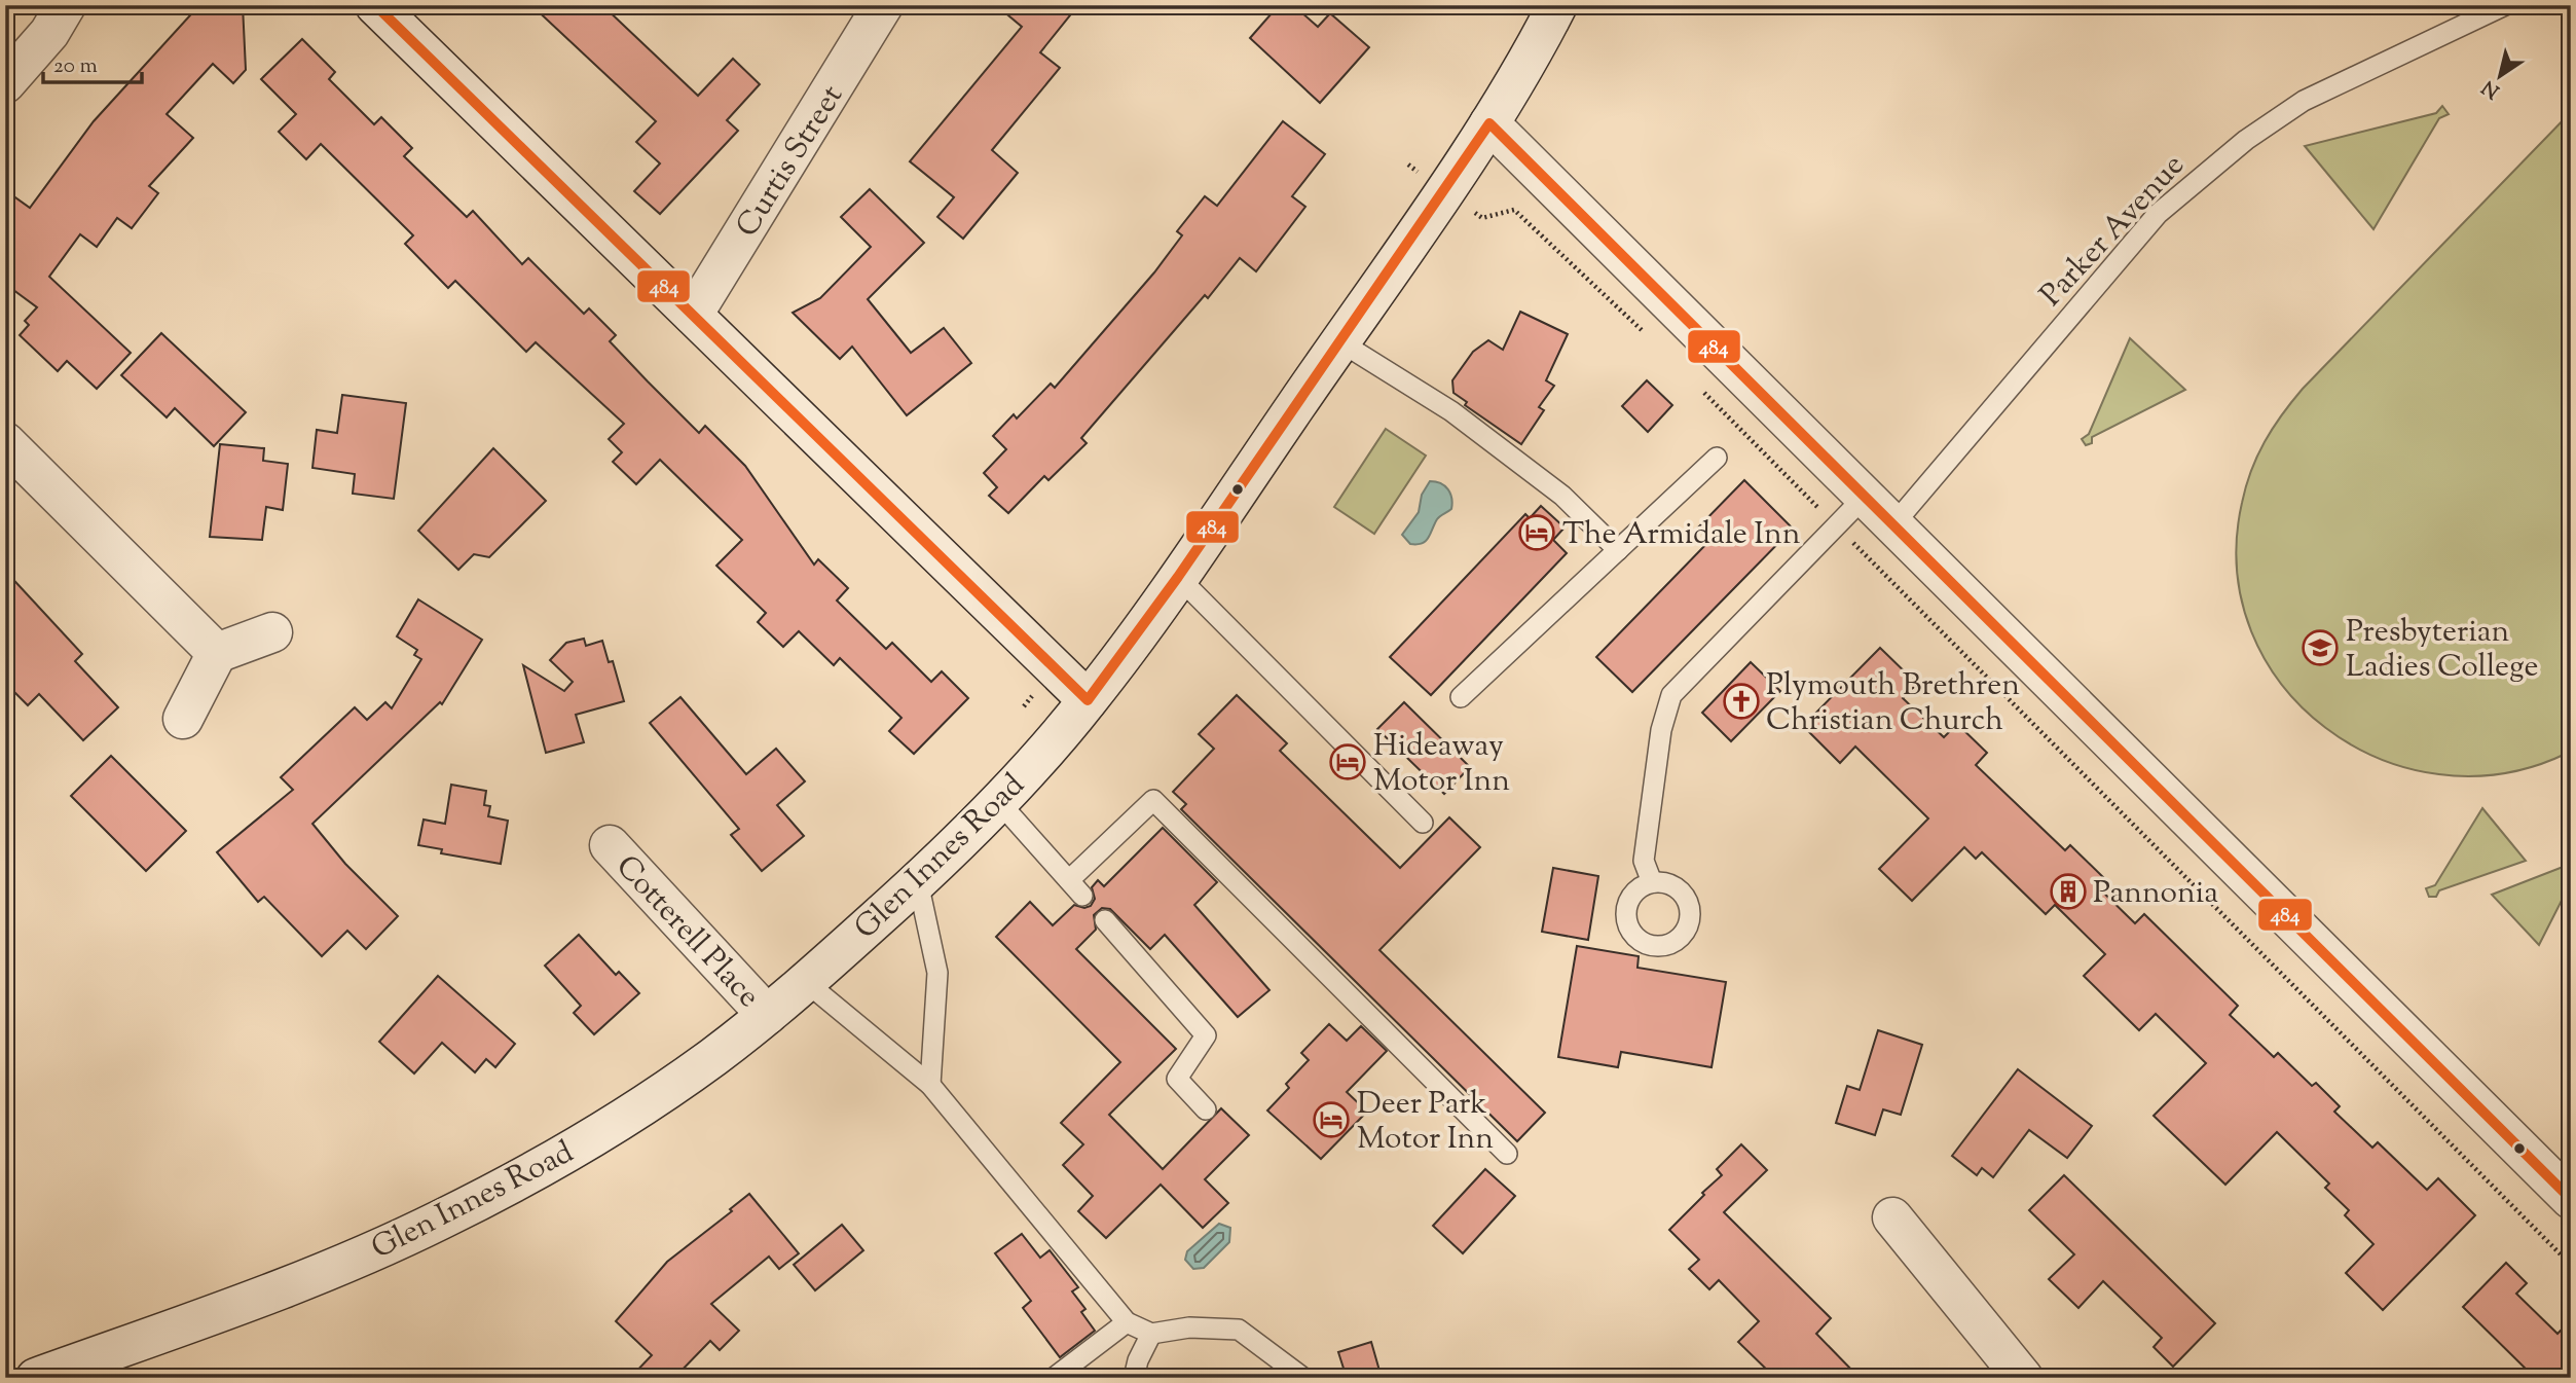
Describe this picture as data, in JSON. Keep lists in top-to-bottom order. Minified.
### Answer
{"streets":{"street":["Curtis Street","Glen Innes Road","Cotterell Place"],"lane":["Parker Avenue"]},"crossings":[["Glen Innes Road","Cotterell Place"]],"places":{"hotel":["The Armidale Inn","Hideaway Motor Inn","Deer Park Motor Inn"],"school or university":["Presbyterian Ladies College"],"church":["Plymouth Brethren Christian Church"],"building":["Pannonia"]},"lines":["transit line 484"],"scale_bar":"20 m","north":"bottom left"}
